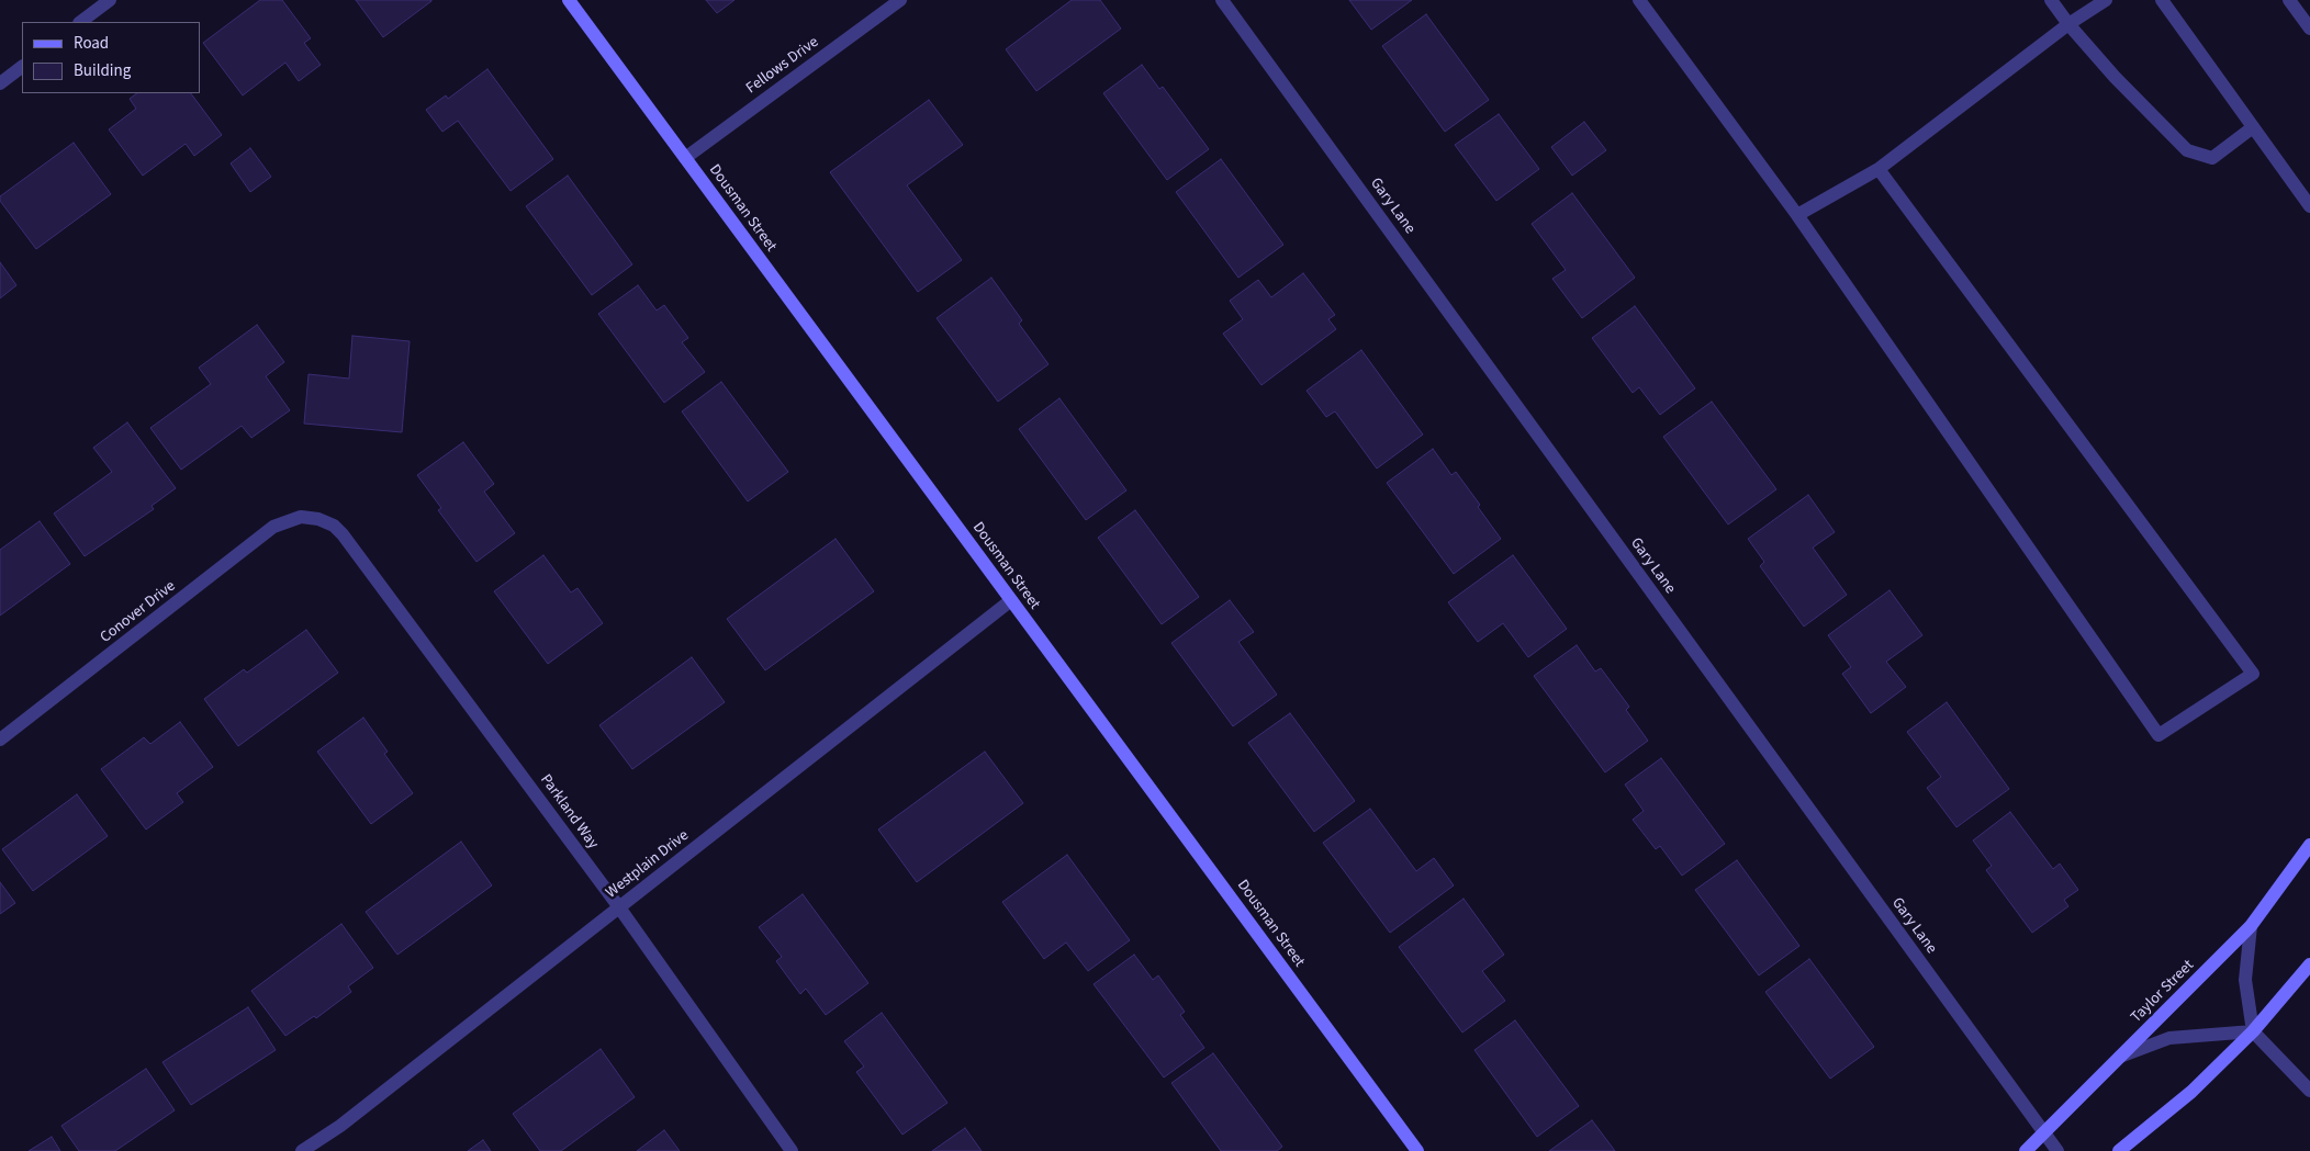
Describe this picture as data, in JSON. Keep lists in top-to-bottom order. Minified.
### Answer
{"streets":{"street":["Fellows Drive","Gary Lane","Dousman Street","Conover Drive","Parkland Way","Westplain Drive","Taylor Street"]},"crossings":[["Fellows Drive","Dousman Street"],["Gary Lane","Taylor Street"],["Dousman Street","Westplain Drive"],["Conover Drive","Parkland Way"],["Parkland Way","Westplain Drive"]],"legend":["Road","Building"]}
